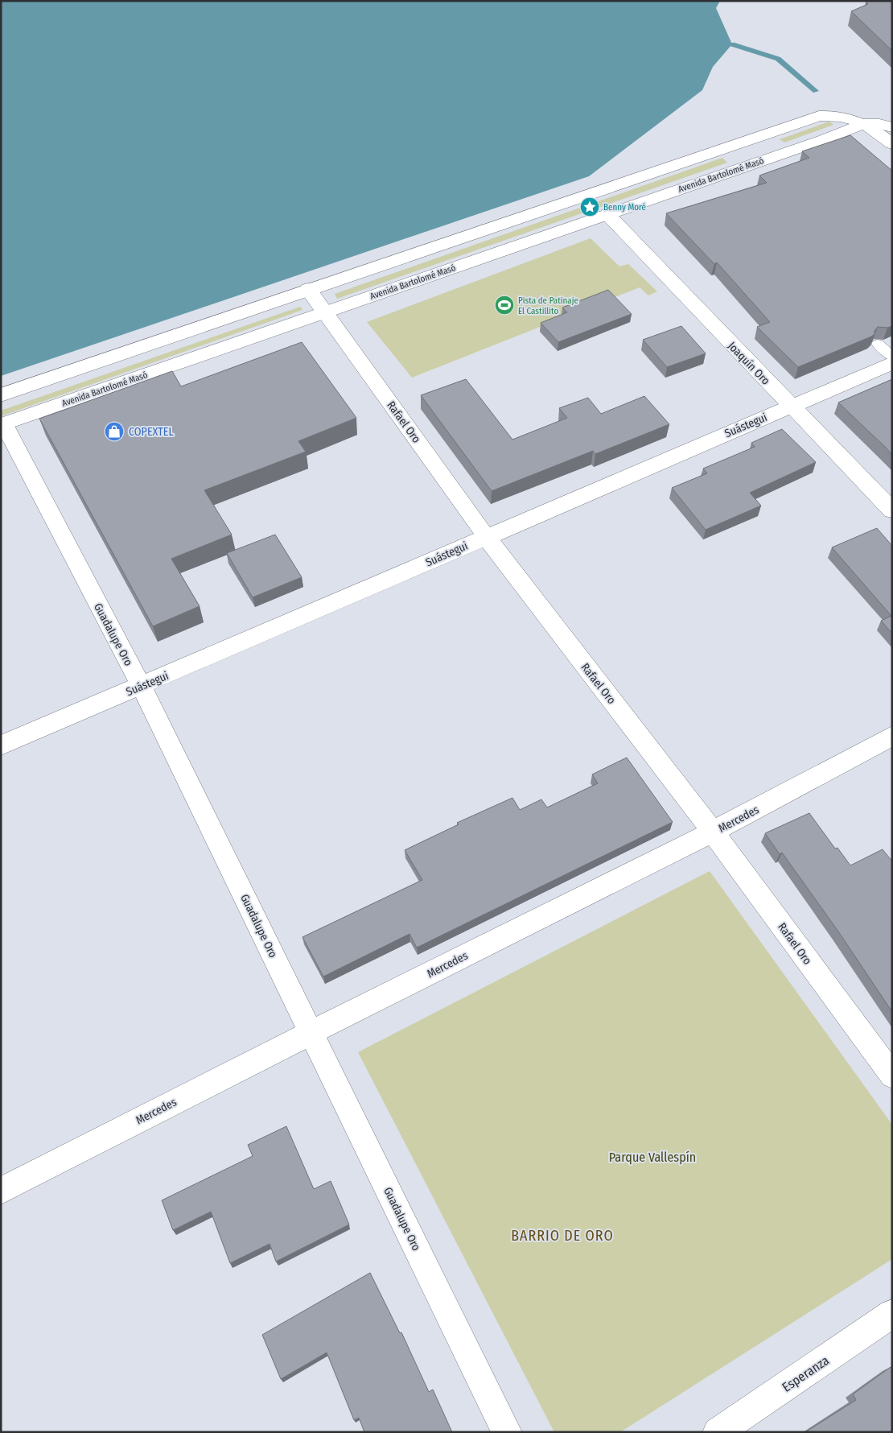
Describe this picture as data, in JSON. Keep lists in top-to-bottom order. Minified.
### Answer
{"streets":{"street":["Avenida Bartolomé Masó","Joaquín Oro","Rafael Oro","Suástegui","Guadalupe Oro","Mercedes","Esperanza"]},"crossings":[["Avenida Bartolomé Masó","Joaquín Oro"],["Avenida Bartolomé Masó","Rafael Oro"],["Avenida Bartolomé Masó","Guadalupe Oro"],["Joaquín Oro","Suástegui"],["Rafael Oro","Suástegui"],["Rafael Oro","Mercedes"],["Suástegui","Guadalupe Oro"],["Guadalupe Oro","Mercedes"]],"districts":["BARRIO DE ORO"],"parks":["Parque Vallespín"],"places":{"place":["Benny Moré"],"sports":["Pista de Patinaje El Castillito"],"shop":["COPEXTEL"]}}
